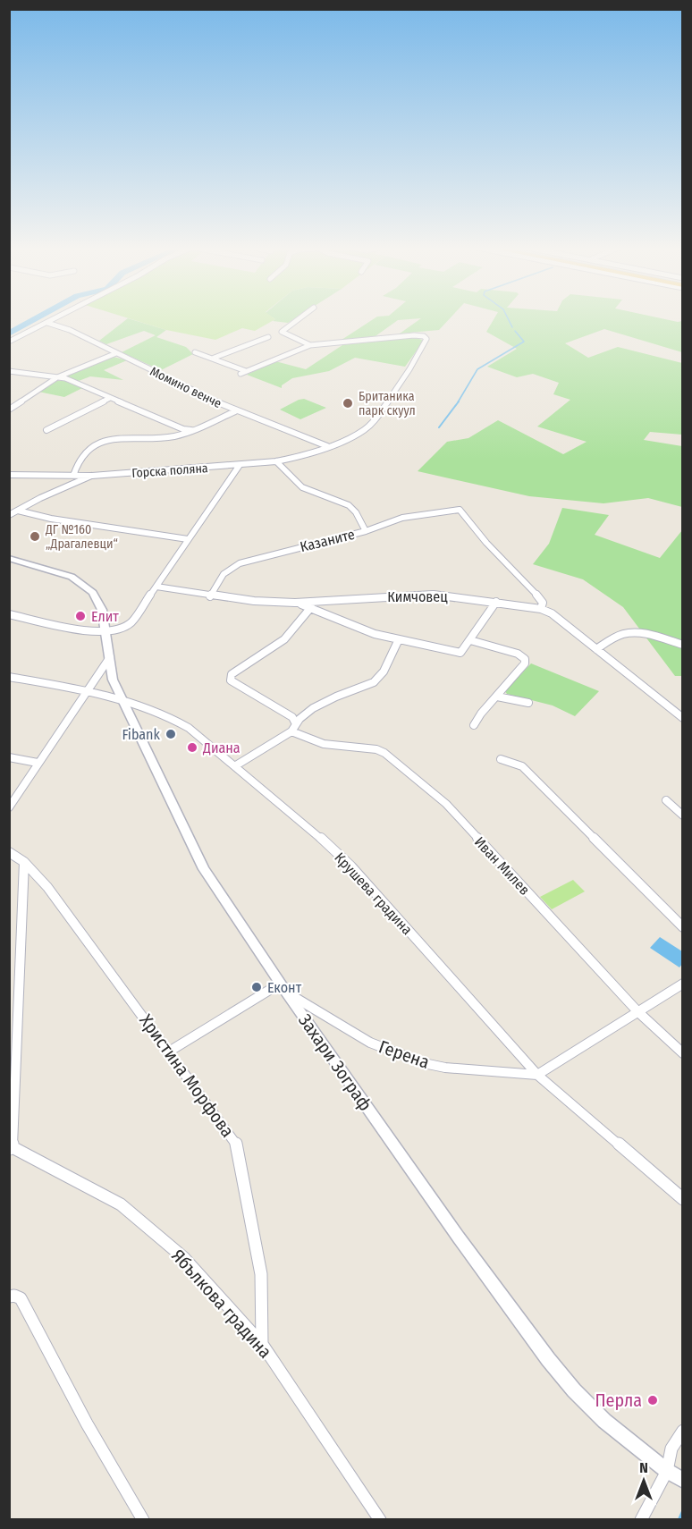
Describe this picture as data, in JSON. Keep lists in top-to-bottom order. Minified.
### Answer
{"streets":{"street":["Момино венче","Горска поляна","Казаните","Кимчовец","Иван Милев","Крушева градина","Герена","Захари Зограф","Христина Морфова","Ябълкова градина"]},"crossings":[["Момино венче","Горска поляна"],["Казаните","Кимчовец"],["Крушева градина","Герена"],["Крушева градина","Захари Зограф"],["Герена","Захари Зограф"],["Христина Морфова","Ябълкова градина"]],"places":["Британика парк скуул","ДГ №160 „Драгалевци“","Елит","Fibank","Диана","Еконт","Перла"],"north":"top"}
